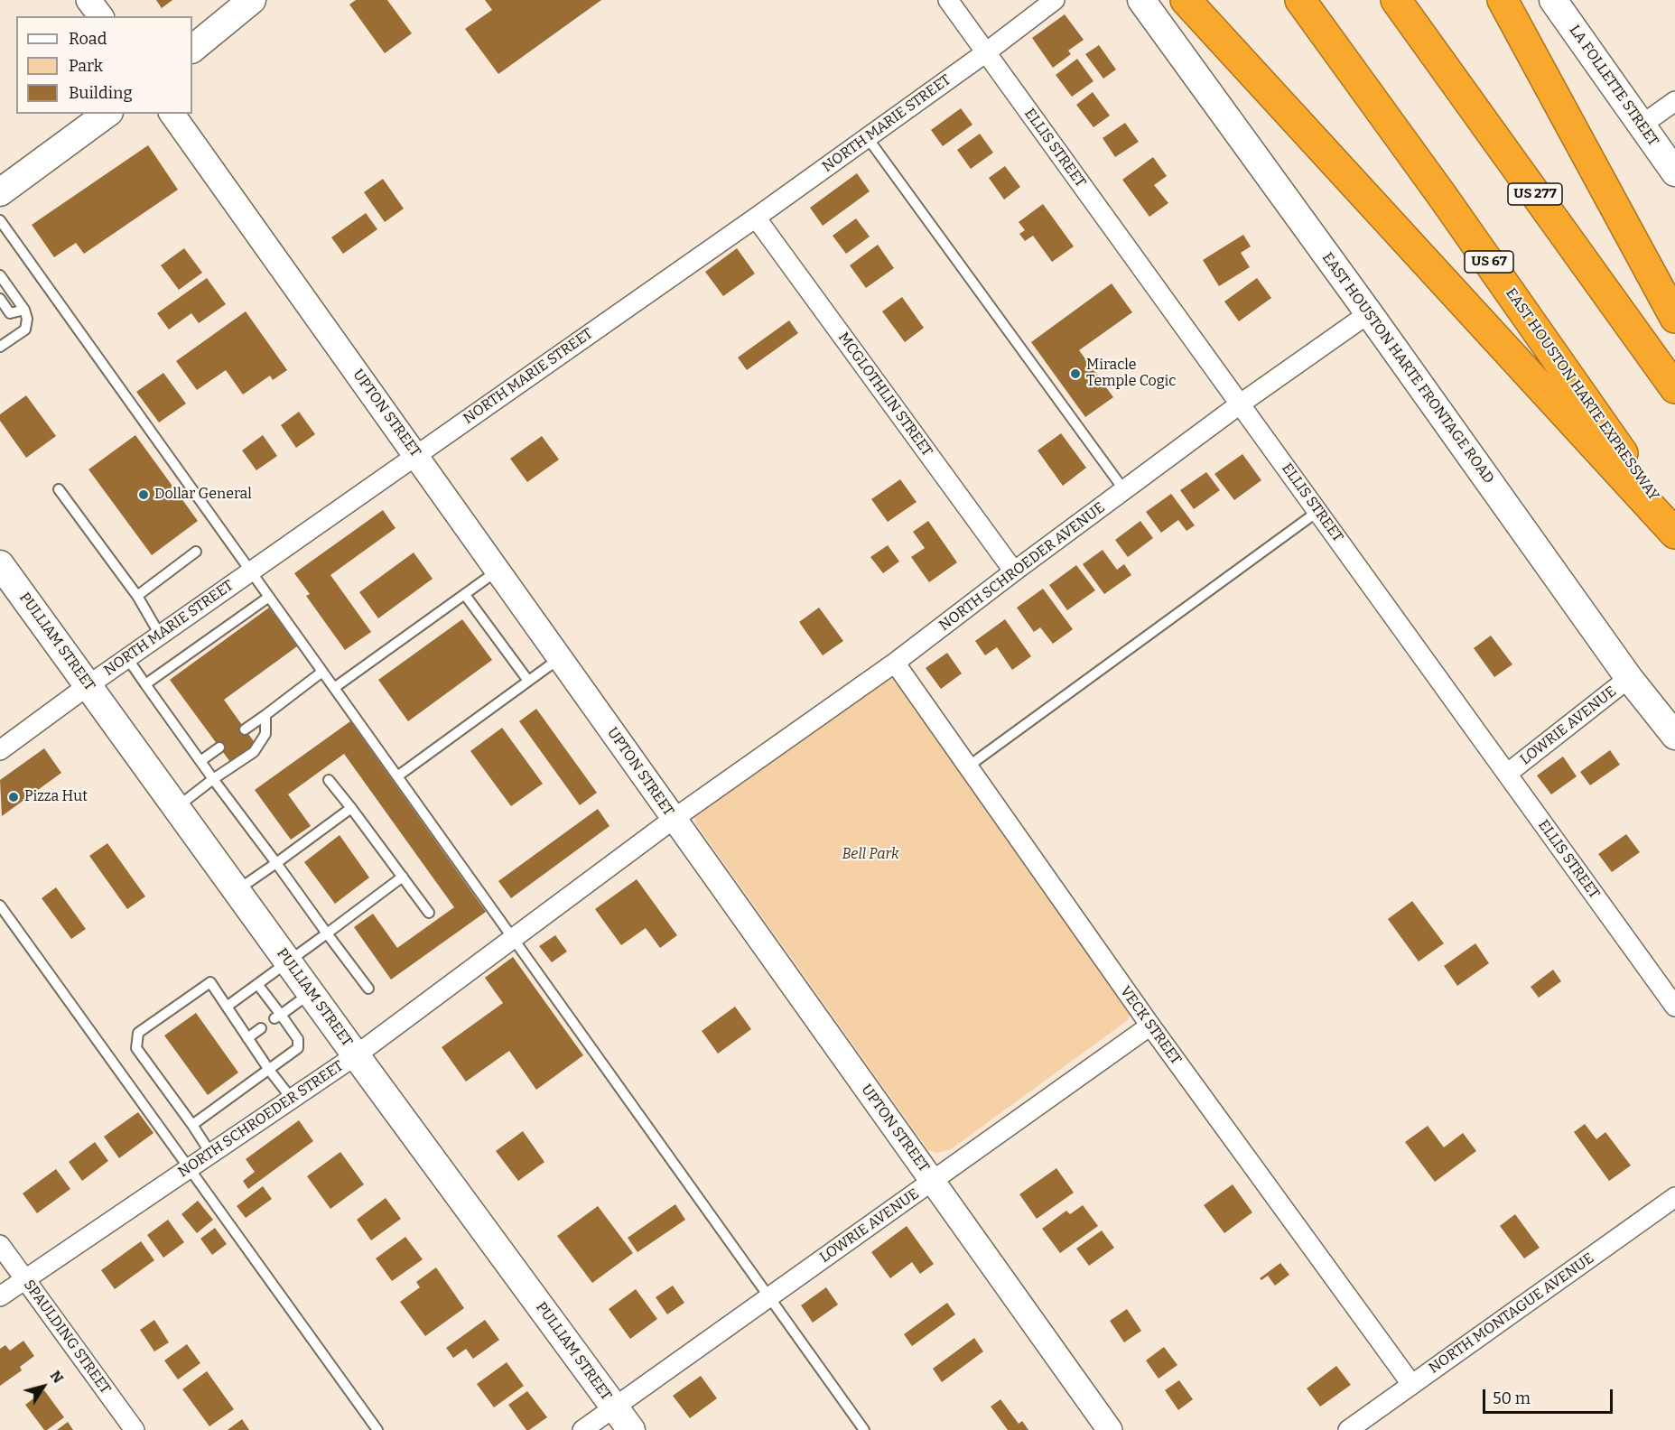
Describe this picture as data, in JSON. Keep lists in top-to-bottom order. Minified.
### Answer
{"streets":{"highway":["US 277","US 67","EAST HOUSTON HARTE EXPRESSWAY"],"main road":["LA FOLLETTE STREET","EAST HOUSTON HARTE FRONTAGE ROAD","PULLIAM STREET"],"street":["NORTH MARIE STREET","ELLIS STREET","MCGLOTHLIN STREET","UPTON STREET","NORTH SCHROEDER AVENUE","LOWRIE AVENUE","VECK STREET","NORTH SCHROEDER STREET","NORTH MONTAGUE AVENUE","SPAULDING STREET"]},"crossings":[["NORTH MARIE STREET","ELLIS STREET"],["NORTH MARIE STREET","MCGLOTHLIN STREET"],["NORTH MARIE STREET","UPTON STREET"],["NORTH MARIE STREET","PULLIAM STREET"],["ELLIS STREET","NORTH SCHROEDER AVENUE"],["ELLIS STREET","LOWRIE AVENUE"],["EAST HOUSTON HARTE FRONTAGE ROAD","NORTH SCHROEDER AVENUE"],["EAST HOUSTON HARTE FRONTAGE ROAD","LOWRIE AVENUE"],["MCGLOTHLIN STREET","NORTH SCHROEDER AVENUE"],["UPTON STREET","NORTH SCHROEDER AVENUE"],["UPTON STREET","LOWRIE AVENUE"],["UPTON STREET","NORTH SCHROEDER STREET"],["NORTH SCHROEDER AVENUE","VECK STREET"],["NORTH SCHROEDER AVENUE","NORTH SCHROEDER STREET"],["PULLIAM STREET","LOWRIE AVENUE"],["PULLIAM STREET","NORTH SCHROEDER STREET"],["LOWRIE AVENUE","VECK STREET"],["VECK STREET","NORTH MONTAGUE AVENUE"],["NORTH SCHROEDER STREET","SPAULDING STREET"]],"parks":["Bell Park"],"places":["Miracle Temple Cogic","Dollar General","Pizza Hut"],"legend":["Road","Park","Building"],"scale_bar":"50 m","north":"top right"}
